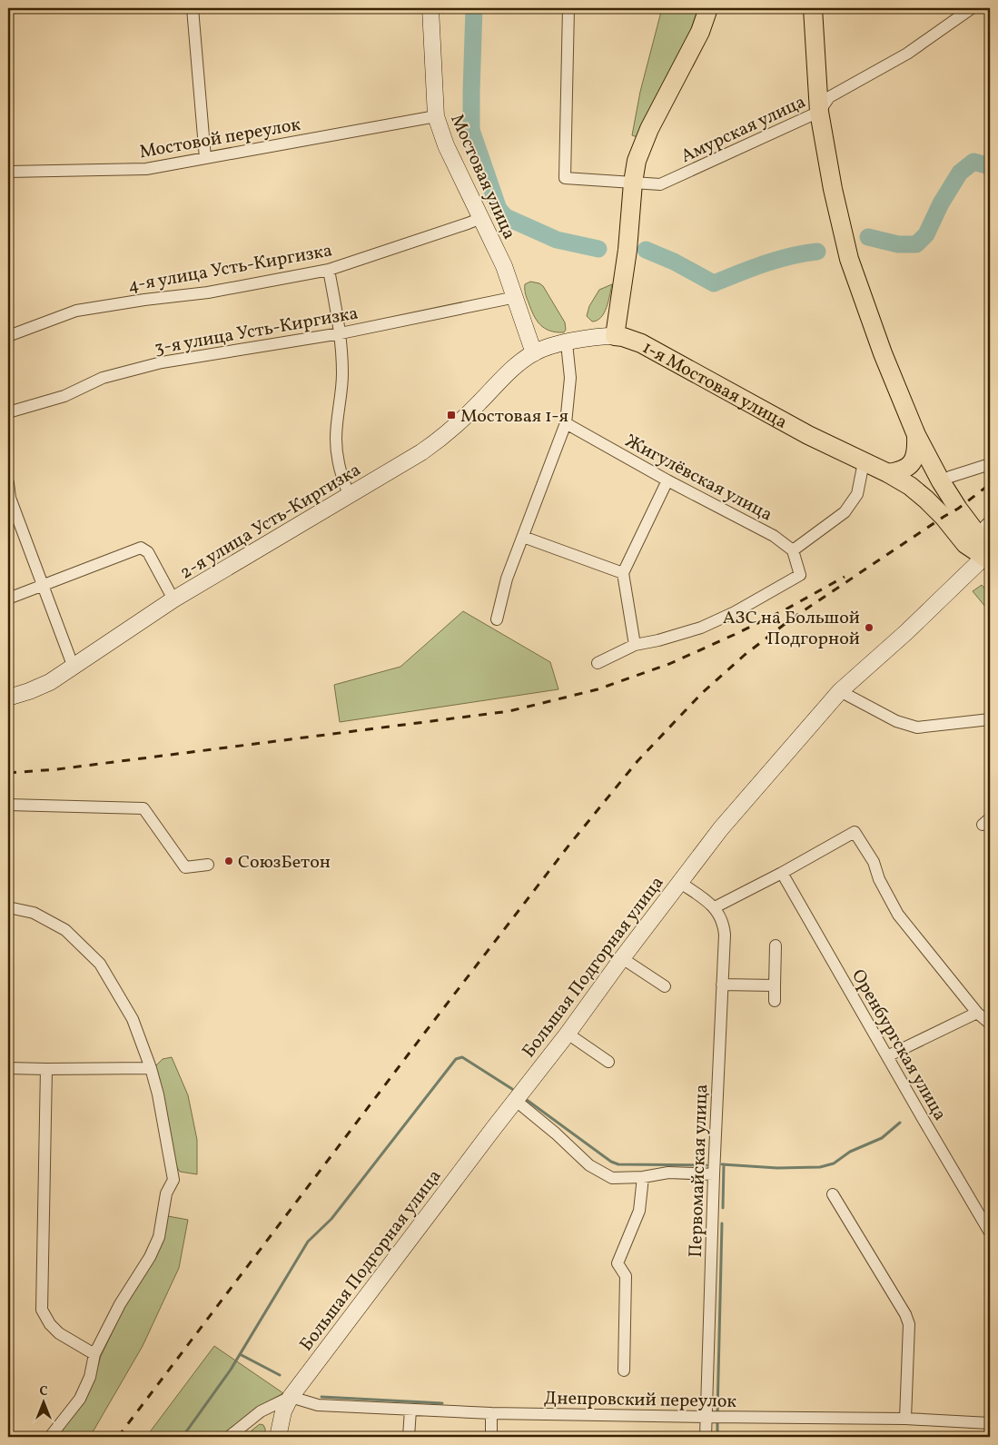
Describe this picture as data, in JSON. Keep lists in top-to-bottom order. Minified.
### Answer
{"streets":{"main road":["Мостовая улица","1-я Мостовая улица","2-я улица Усть-Киргизка","Большая Подгорная улица"],"street":["Амурская улица","Мостовой переулок","4-я улица Усть-Киргизка","3-я улица Усть-Киргизка","Жигулёвская улица","Оренбургская улица","Первомайская улица","Днепровский переулок"]},"crossings":[["Мостовой переулок","Мостовая улица"],["Мостовая улица","4-я улица Усть-Киргизка"],["Мостовая улица","3-я улица Усть-Киргизка"],["Мостовая улица","1-я Мостовая улица"],["Мостовая улица","2-я улица Усть-Киргизка"],["1-я Мостовая улица","2-я улица Усть-Киргизка"],["1-я Мостовая улица","Большая Подгорная улица"],["Большая Подгорная улица","Днепровский переулок"],["Первомайская улица","Днепровский переулок"]],"places":{"transit":["Мостовая 1-я"],"other":["АЗС на Большой Подгорной","СоюзБетон"]},"north":"top"}
